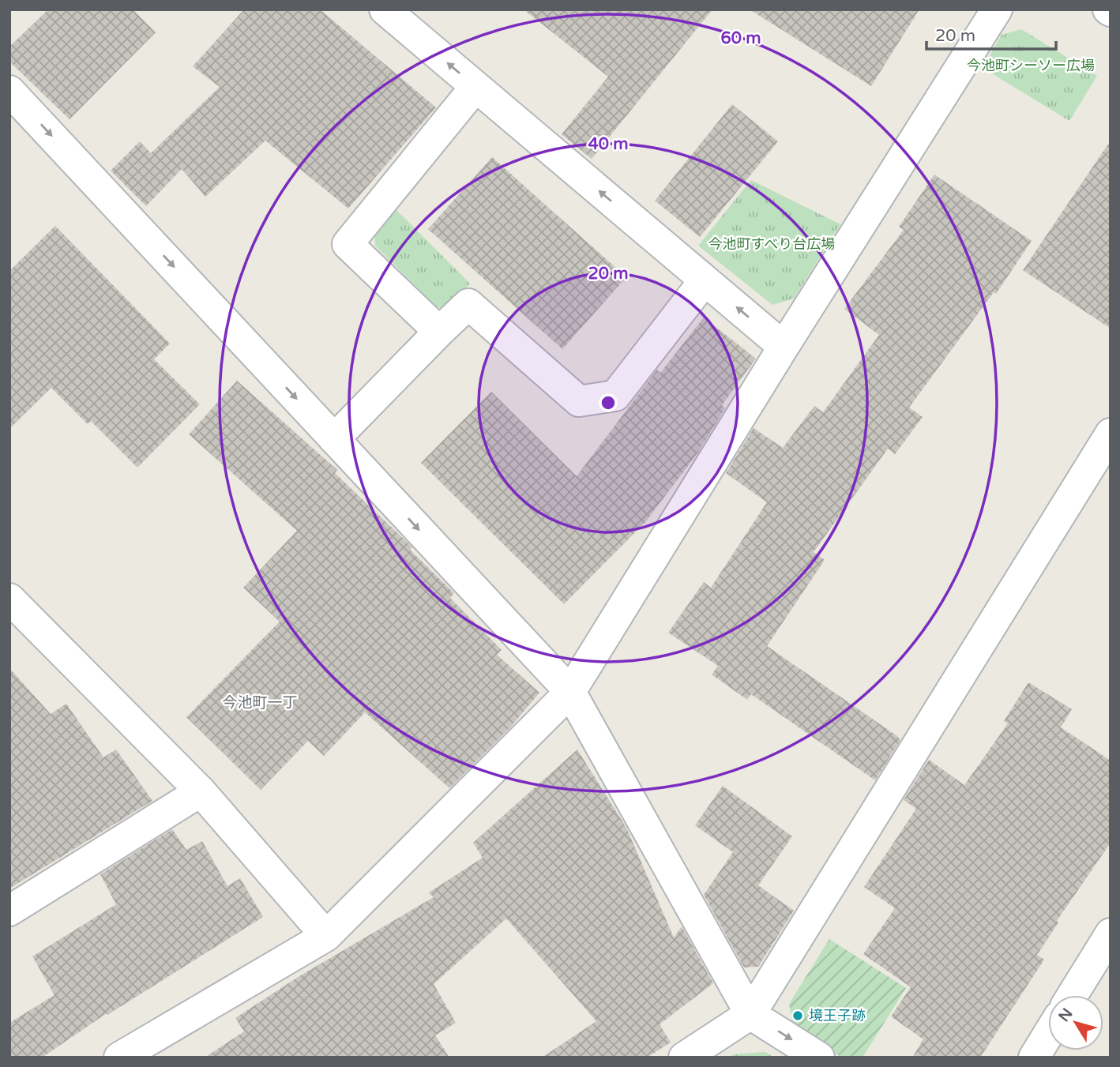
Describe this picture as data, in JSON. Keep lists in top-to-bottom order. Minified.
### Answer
{"districts":["今池町一丁"],"parks":["今池町シーソー広場","今池町すべり台広場"],"places":["境王子跡"],"scale_bar":"20 m","north":"top left","rings":["60 m","40 m","20 m"]}
